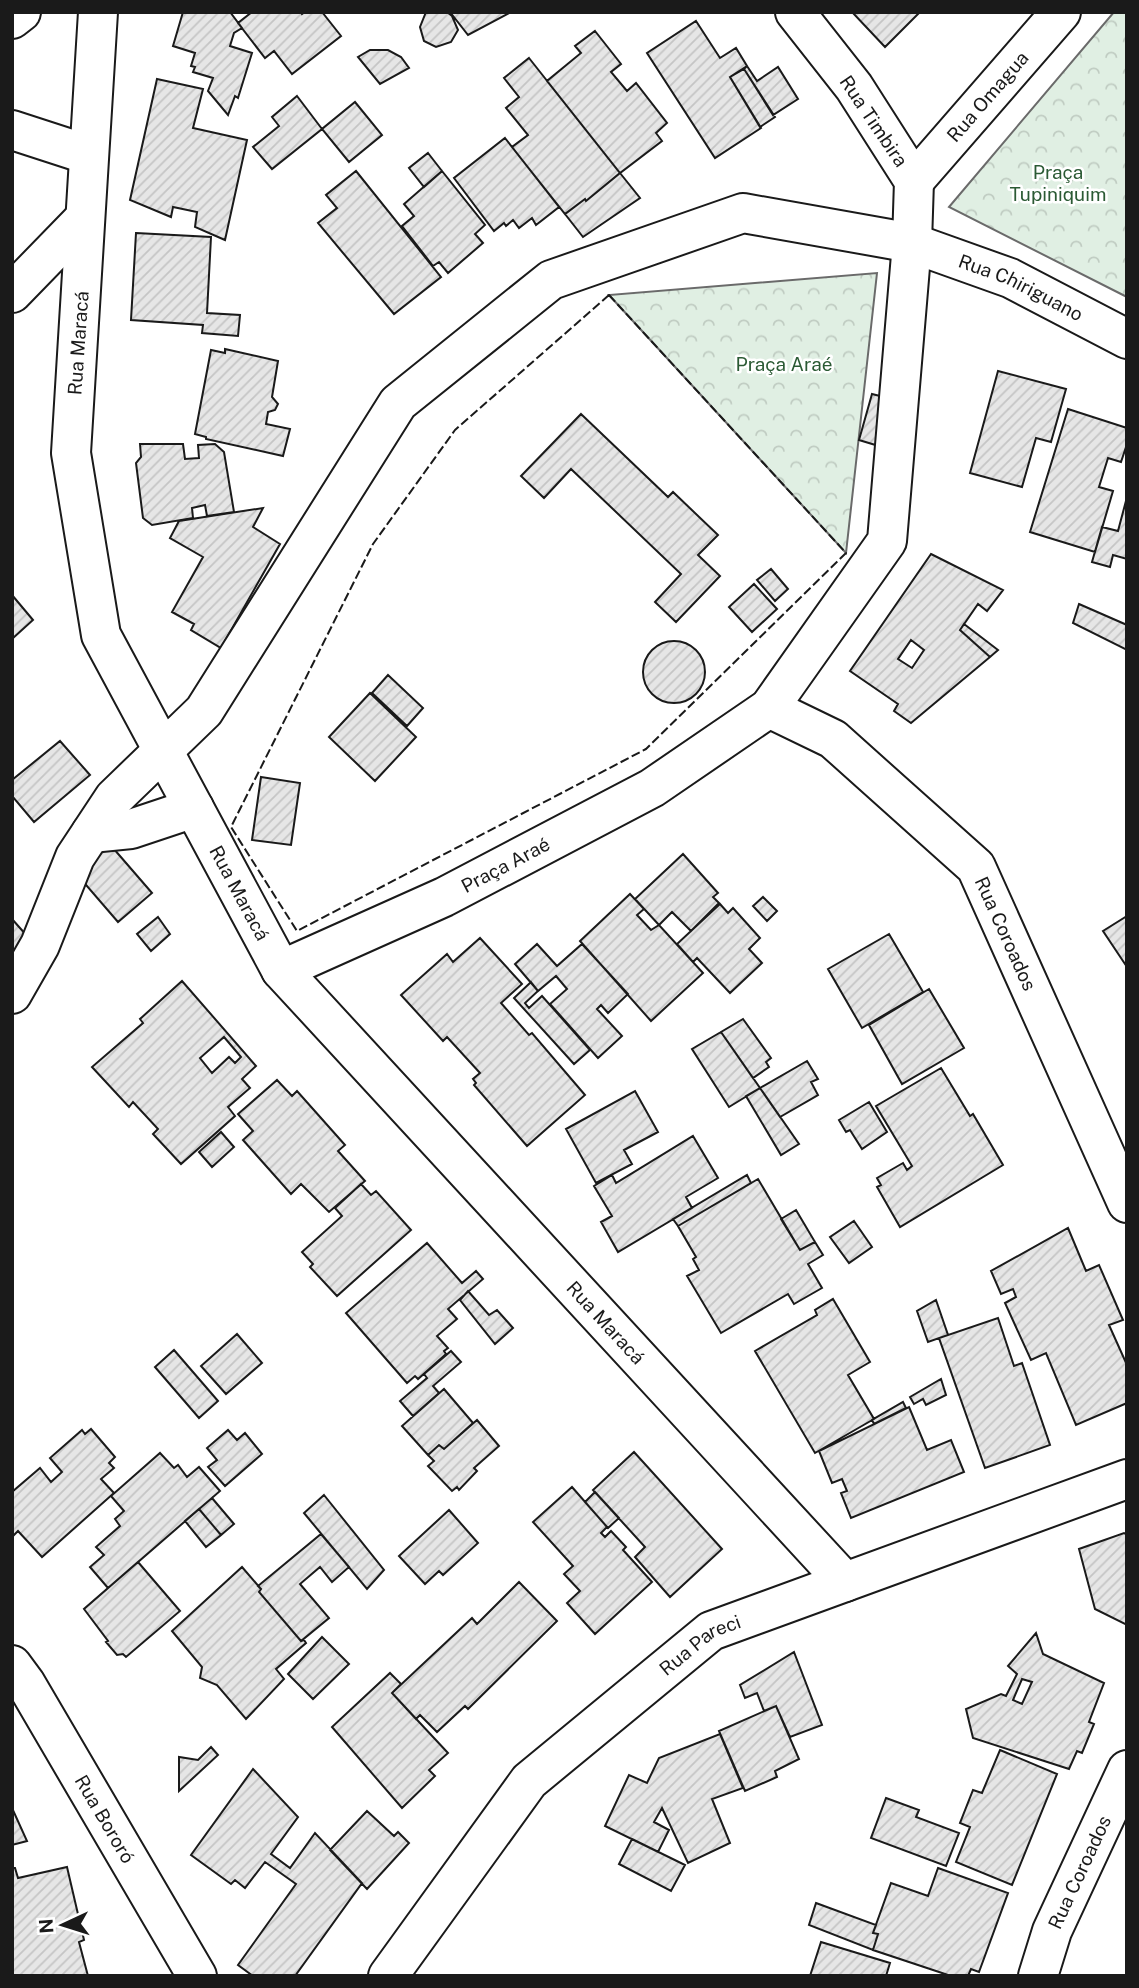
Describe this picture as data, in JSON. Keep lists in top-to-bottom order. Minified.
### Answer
{"streets":{"street":["Rua Omagua","Rua Timbira","Rua Chiriguano","Rua Maracá","Praça Araé","Rua Coroados","Rua Pareci","Rua Bororó"]},"crossings":[["Rua Omagua","Rua Timbira"],["Rua Timbira","Rua Chiriguano"],["Rua Timbira","Praça Araé"],["Rua Chiriguano","Praça Araé"],["Rua Maracá","Praça Araé"],["Rua Maracá","Rua Pareci"],["Praça Araé","Rua Coroados"]],"parks":["Praça Tupiniquim","Praça Araé"],"north":"left"}
